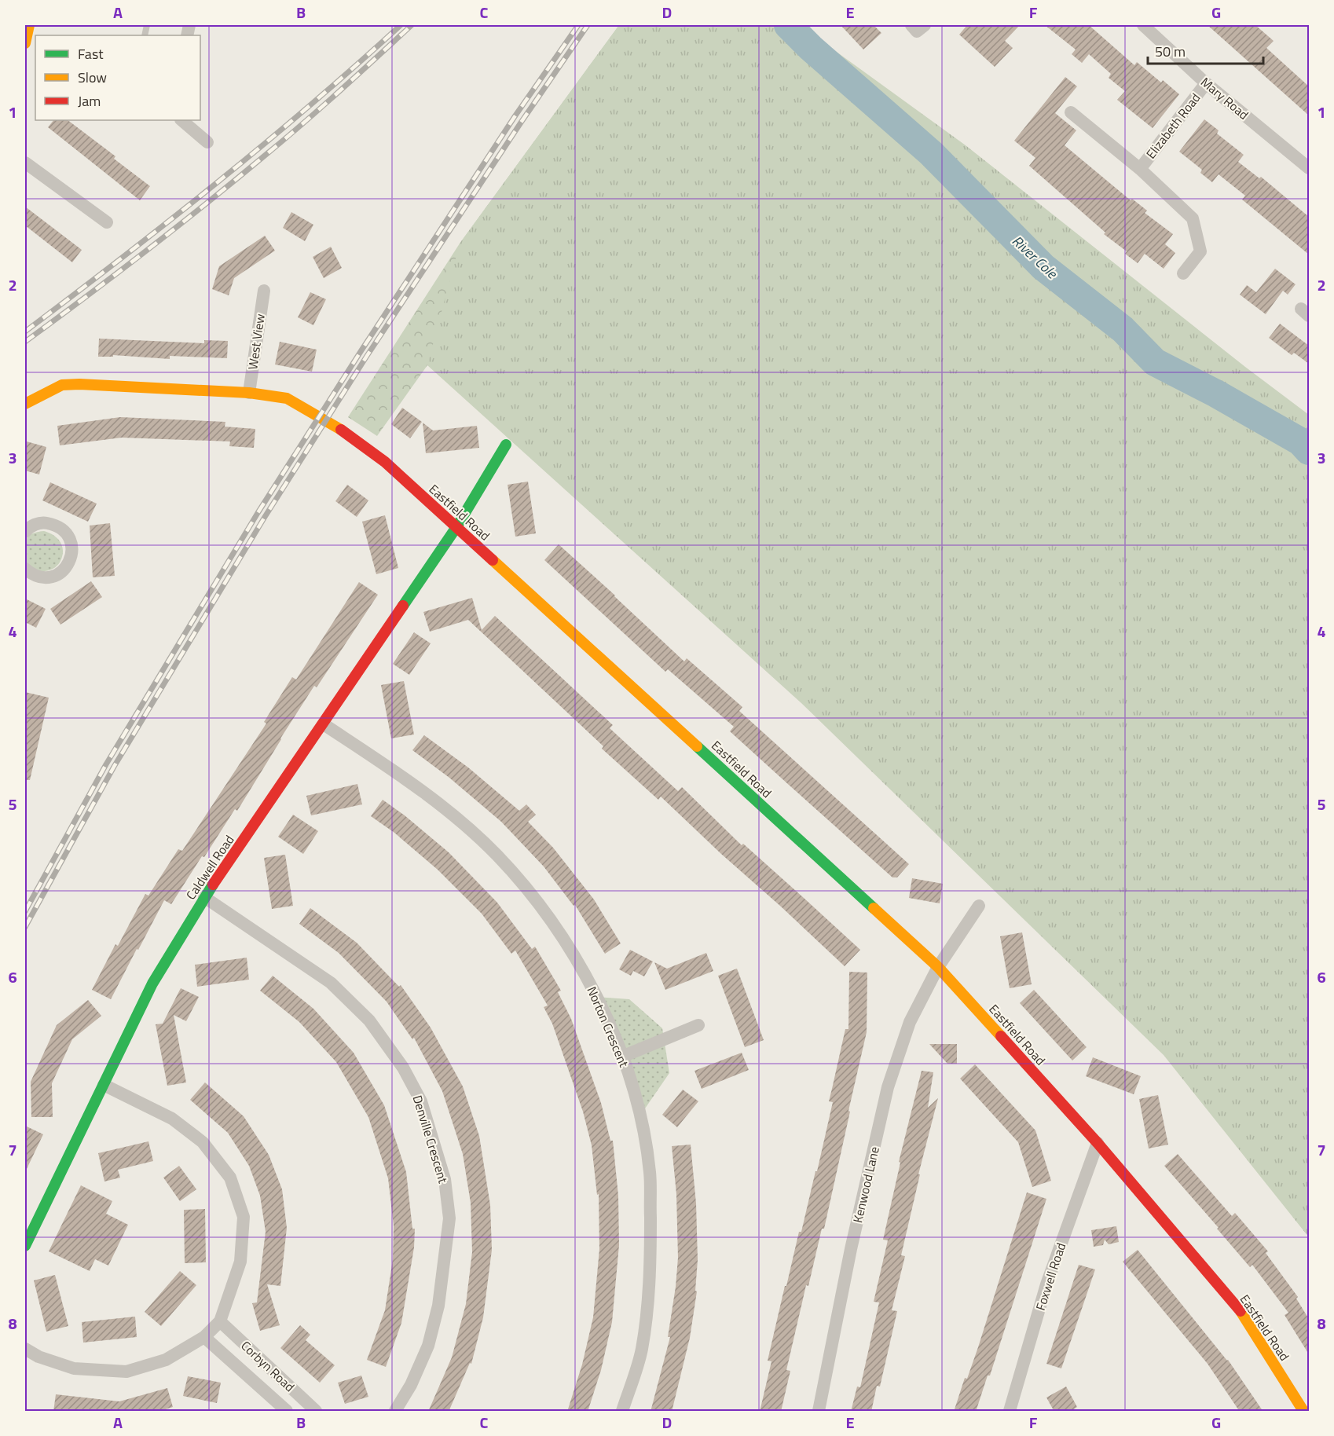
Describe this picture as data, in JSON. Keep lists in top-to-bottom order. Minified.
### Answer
{"streets":{"street":["Mary Road","Elizabeth Road","West View","Eastfield Road","Caldwell Road","Norton Crescent","Denville Crescent","Kenwood Lane","Foxwell Road","Corbyn Road"]},"crossings":[["Mary Road","Elizabeth Road"],["West View","Eastfield Road"],["Eastfield Road","Caldwell Road"],["Eastfield Road","Kenwood Lane"],["Eastfield Road","Foxwell Road"],["Caldwell Road","Norton Crescent"],["Caldwell Road","Denville Crescent"]],"water":["River Cole"],"legend":["Fast","Slow","Jam"],"scale_bar":"50 m","grid":{"columns":["A","B","C","D","E","F","G"],"rows":["1","2","3","4","5","6","7","8"]}}
